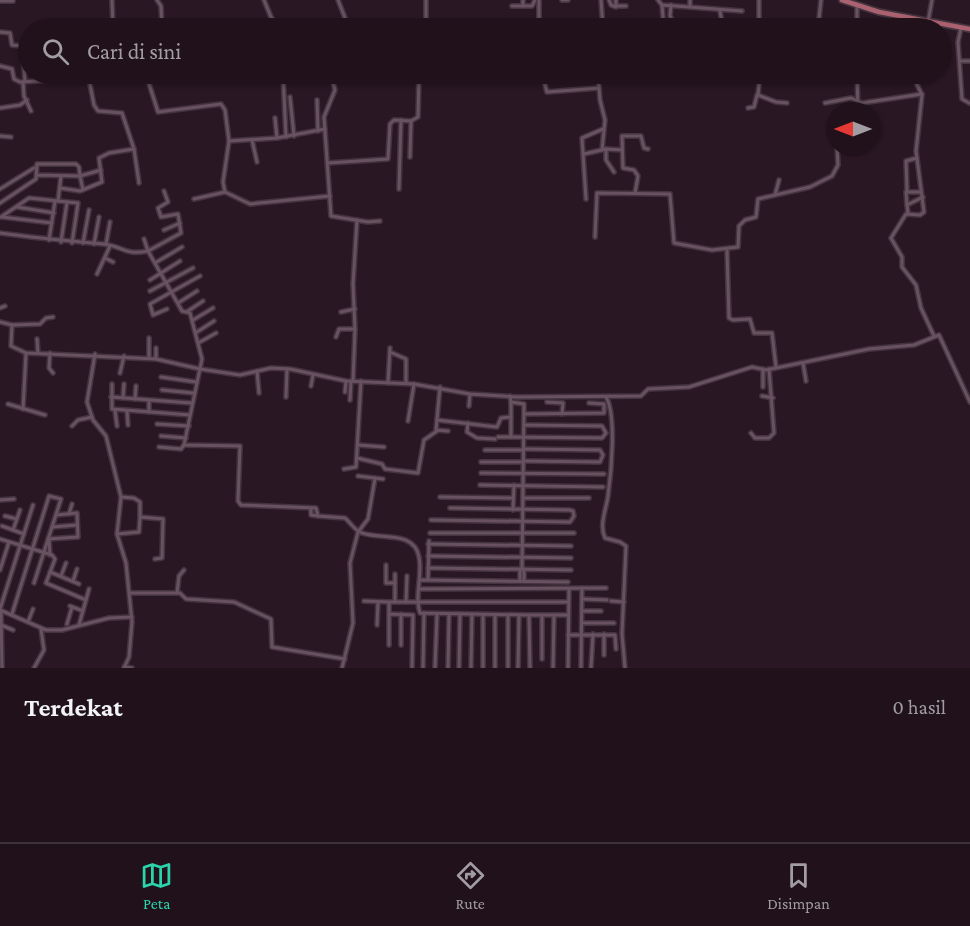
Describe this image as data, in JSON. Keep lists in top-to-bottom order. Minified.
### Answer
{"north":"left","page":{"search":"Cari di sini","heading":["Terdekat","0 hasil"],"nav":["Peta","Rute","Disimpan"]}}
